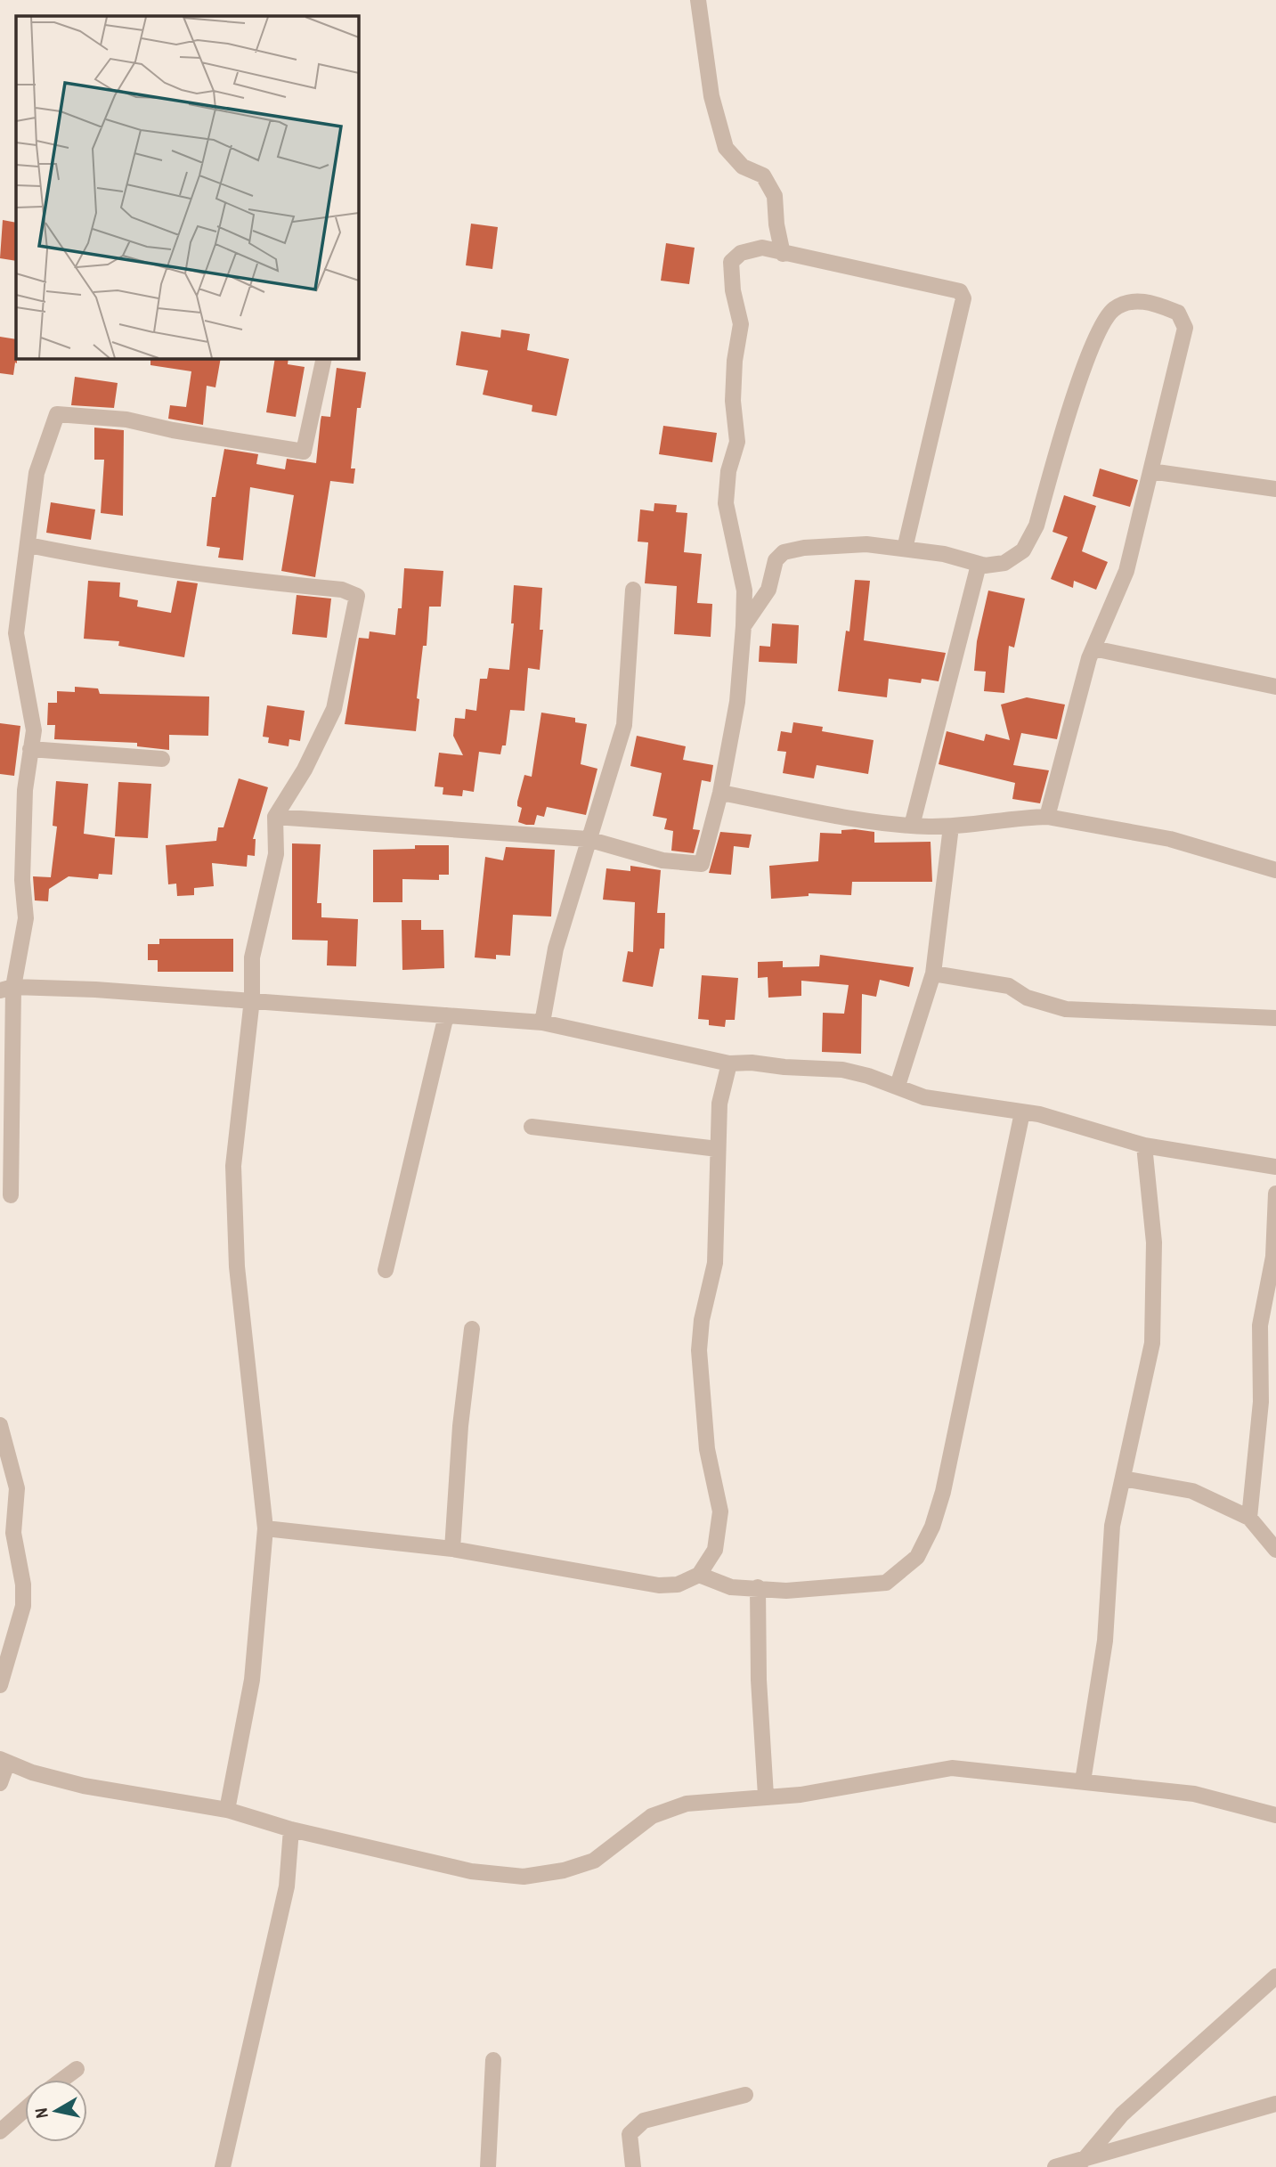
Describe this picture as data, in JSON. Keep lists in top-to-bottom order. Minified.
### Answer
{"north":"left"}
